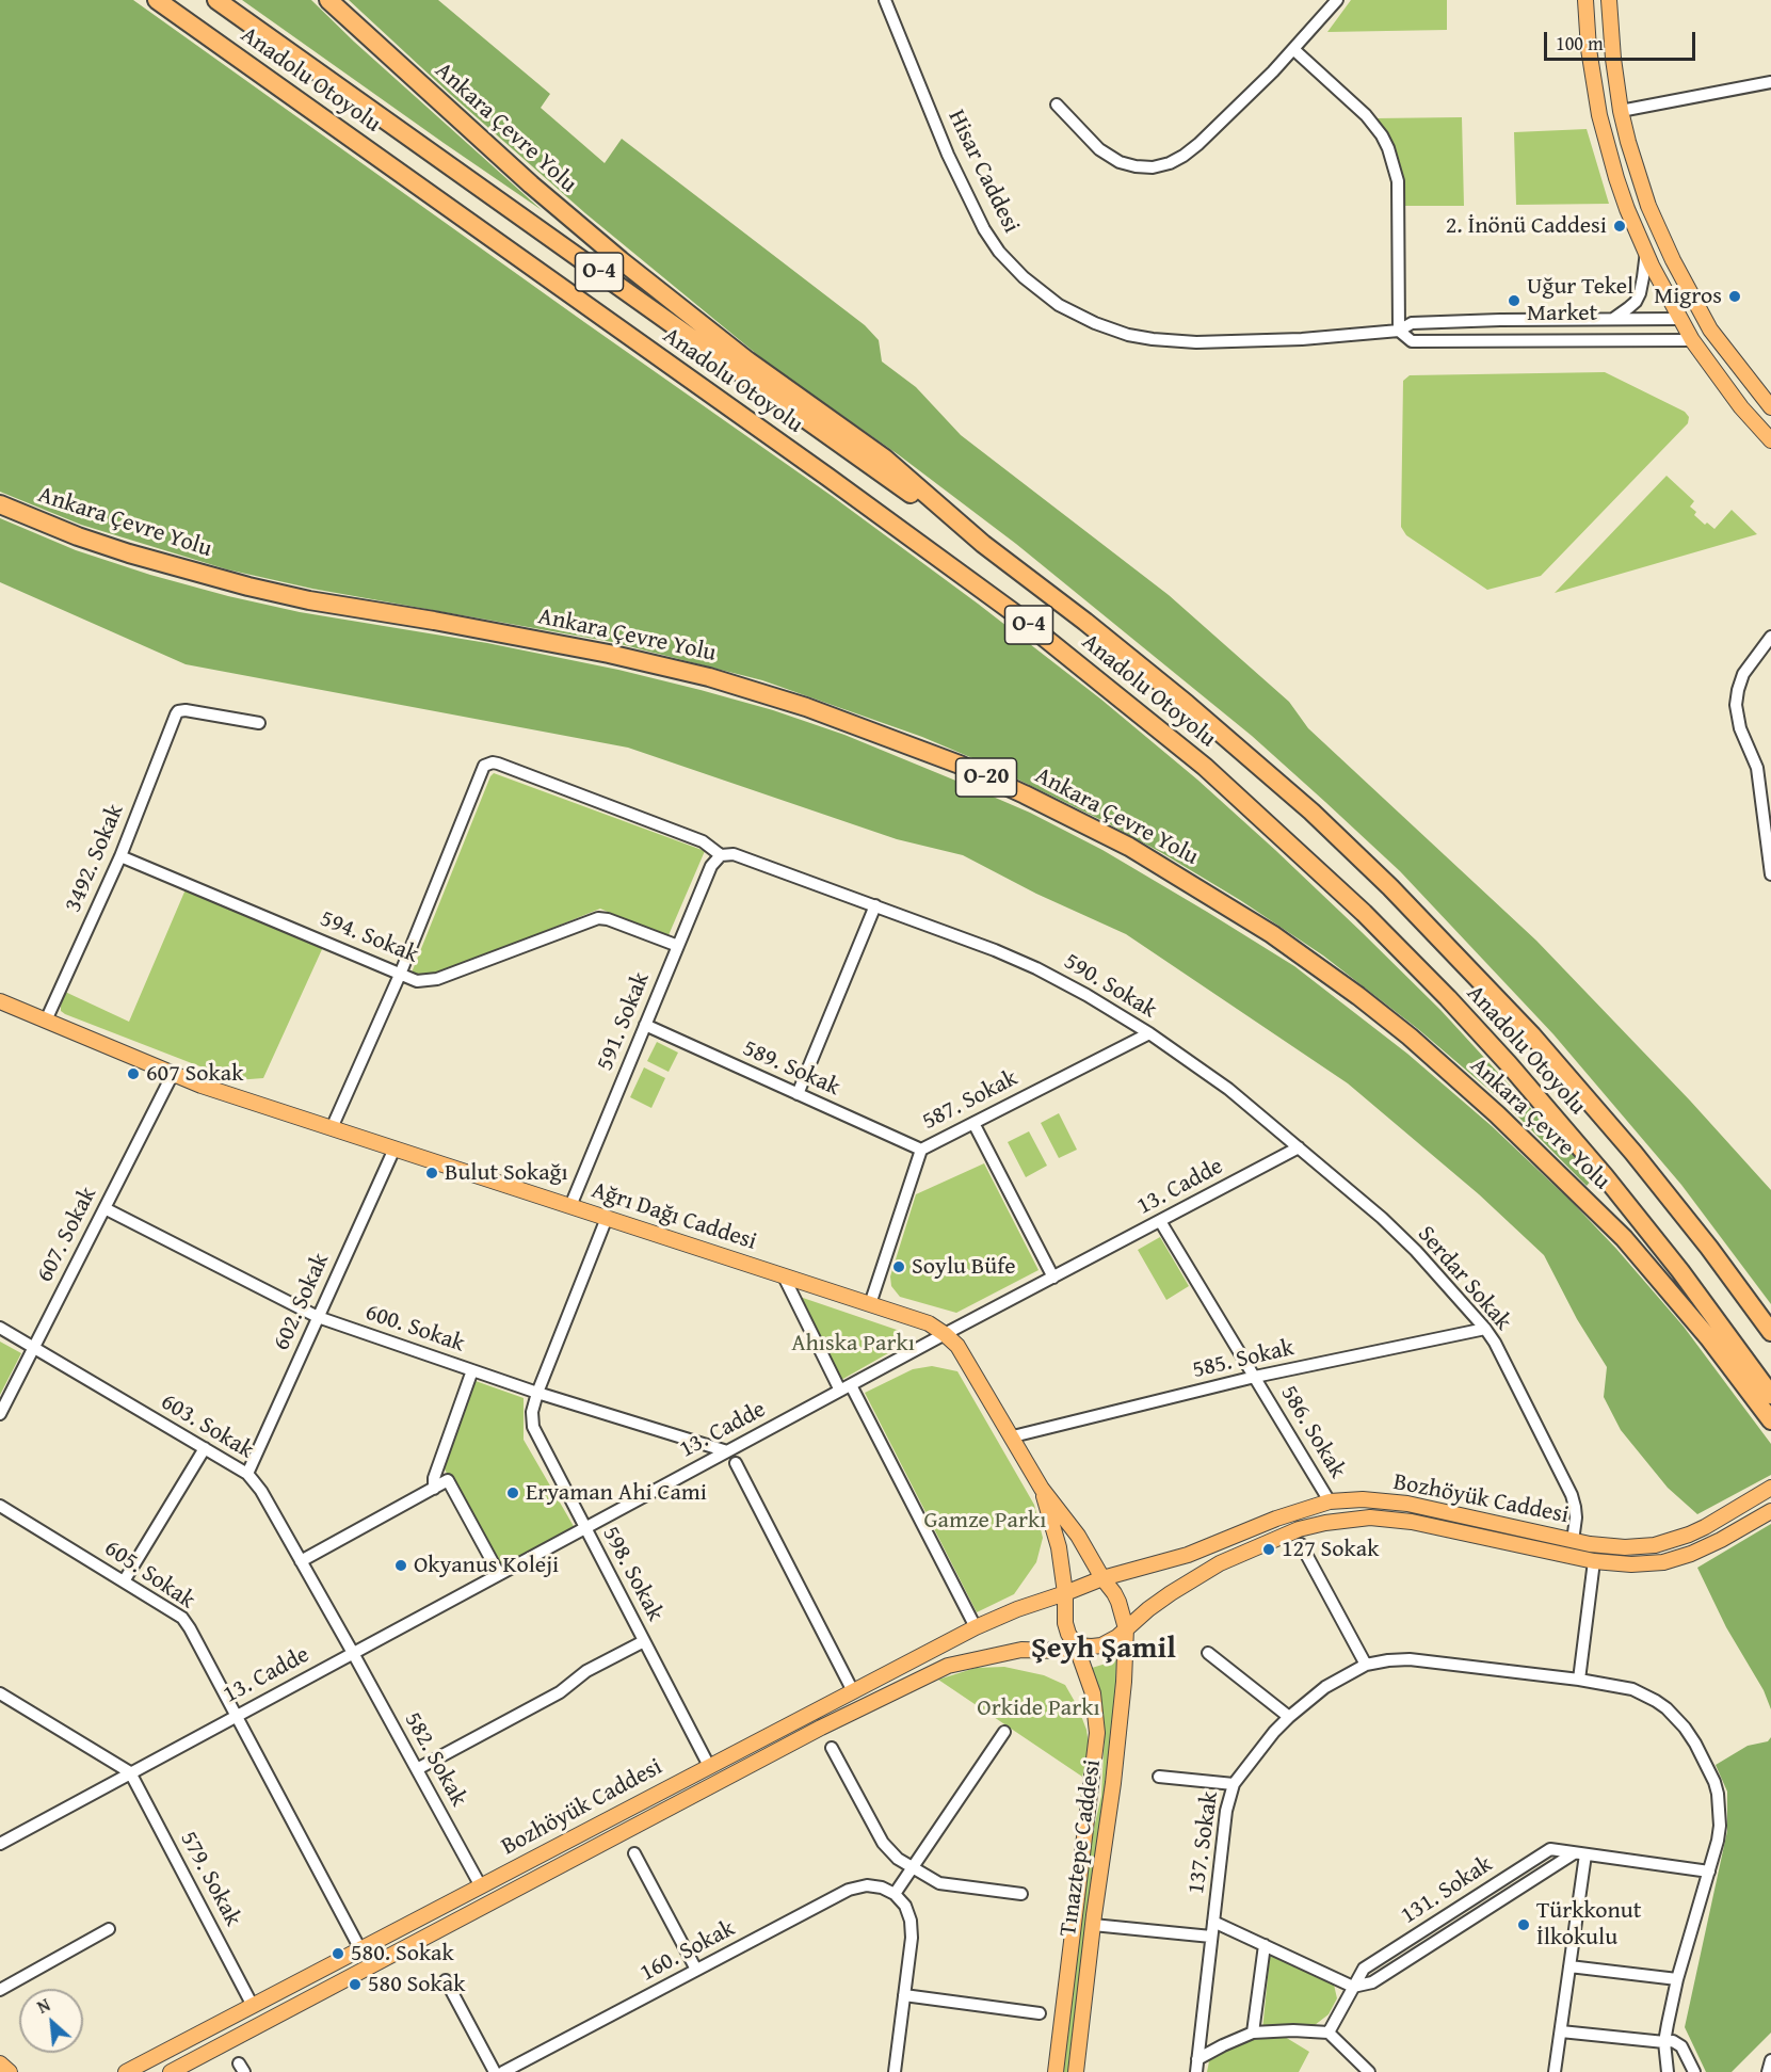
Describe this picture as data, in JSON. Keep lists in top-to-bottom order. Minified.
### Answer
{"streets":{"highway":["Anadolu Otoyolu","Ankara Çevre Yolu","O-4","O-20"],"main road":["Ağrı Dağı Caddesi","Bozhöyük Caddesi","Tınaztepe Caddesi"],"street":["Hisar Caddesi","3492. Sokak","594. Sokak","590. Sokak","591. Sokak","589. Sokak","587. Sokak","13. Cadde","607. Sokak","Serdar Sokak","602. Sokak","600. Sokak","585. Sokak","603. Sokak","586. Sokak","598. Sokak","605. Sokak","582. Sokak","137. Sokak","579. Sokak","131. Sokak","160. Sokak"]},"crossings":[["Anadolu Otoyolu","Ankara Çevre Yolu"],["3492. Sokak","594. Sokak"],["3492. Sokak","Ağrı Dağı Caddesi"],["594. Sokak","591. Sokak"],["590. Sokak","591. Sokak"],["590. Sokak","587. Sokak"],["590. Sokak","13. Cadde"],["590. Sokak","Serdar Sokak"],["591. Sokak","589. Sokak"],["591. Sokak","Ağrı Dağı Caddesi"],["589. Sokak","587. Sokak"],["587. Sokak","Ağrı Dağı Caddesi"],["13. Cadde","Ağrı Dağı Caddesi"],["13. Cadde","Serdar Sokak"],["13. Cadde","600. Sokak"],["13. Cadde","603. Sokak"],["13. Cadde","586. Sokak"],["13. Cadde","598. Sokak"],["13. Cadde","605. Sokak"],["13. Cadde","582. Sokak"],["13. Cadde","579. Sokak"],["Ağrı Dağı Caddesi","607. Sokak"],["Ağrı Dağı Caddesi","602. Sokak"],["Ağrı Dağı Caddesi","585. Sokak"],["Ağrı Dağı Caddesi","Bozhöyük Caddesi"],["Ağrı Dağı Caddesi","598. Sokak"],["Ağrı Dağı Caddesi","Tınaztepe Caddesi"],["607. Sokak","600. Sokak"],["607. Sokak","603. Sokak"],["Serdar Sokak","585. Sokak"],["Serdar Sokak","Bozhöyük Caddesi"],["602. Sokak","600. Sokak"],["602. Sokak","603. Sokak"],["600. Sokak","598. Sokak"],["585. Sokak","586. Sokak"],["603. Sokak","582. Sokak"],["586. Sokak","Bozhöyük Caddesi"],["Bozhöyük Caddesi","598. Sokak"],["Bozhöyük Caddesi","582. Sokak"],["Bozhöyük Caddesi","Tınaztepe Caddesi"],["Bozhöyük Caddesi","579. Sokak"],["137. Sokak","131. Sokak"]],"districts":["Şeyh Şamil"],"parks":["Ahıska Parkı","Gamze Parkı","Orkide Parkı"],"places":["2. İnönü Caddesi","Migros","Uğur Tekel Market","607 Sokak","Bulut Sokağı","Soylu Büfe","Eryaman Ahi Cami","127 Sokak","Okyanus Koleji","Türkkonut İlkokulu","580. Sokak","580 Sokak"],"scale_bar":"100 m","north":"top left"}
